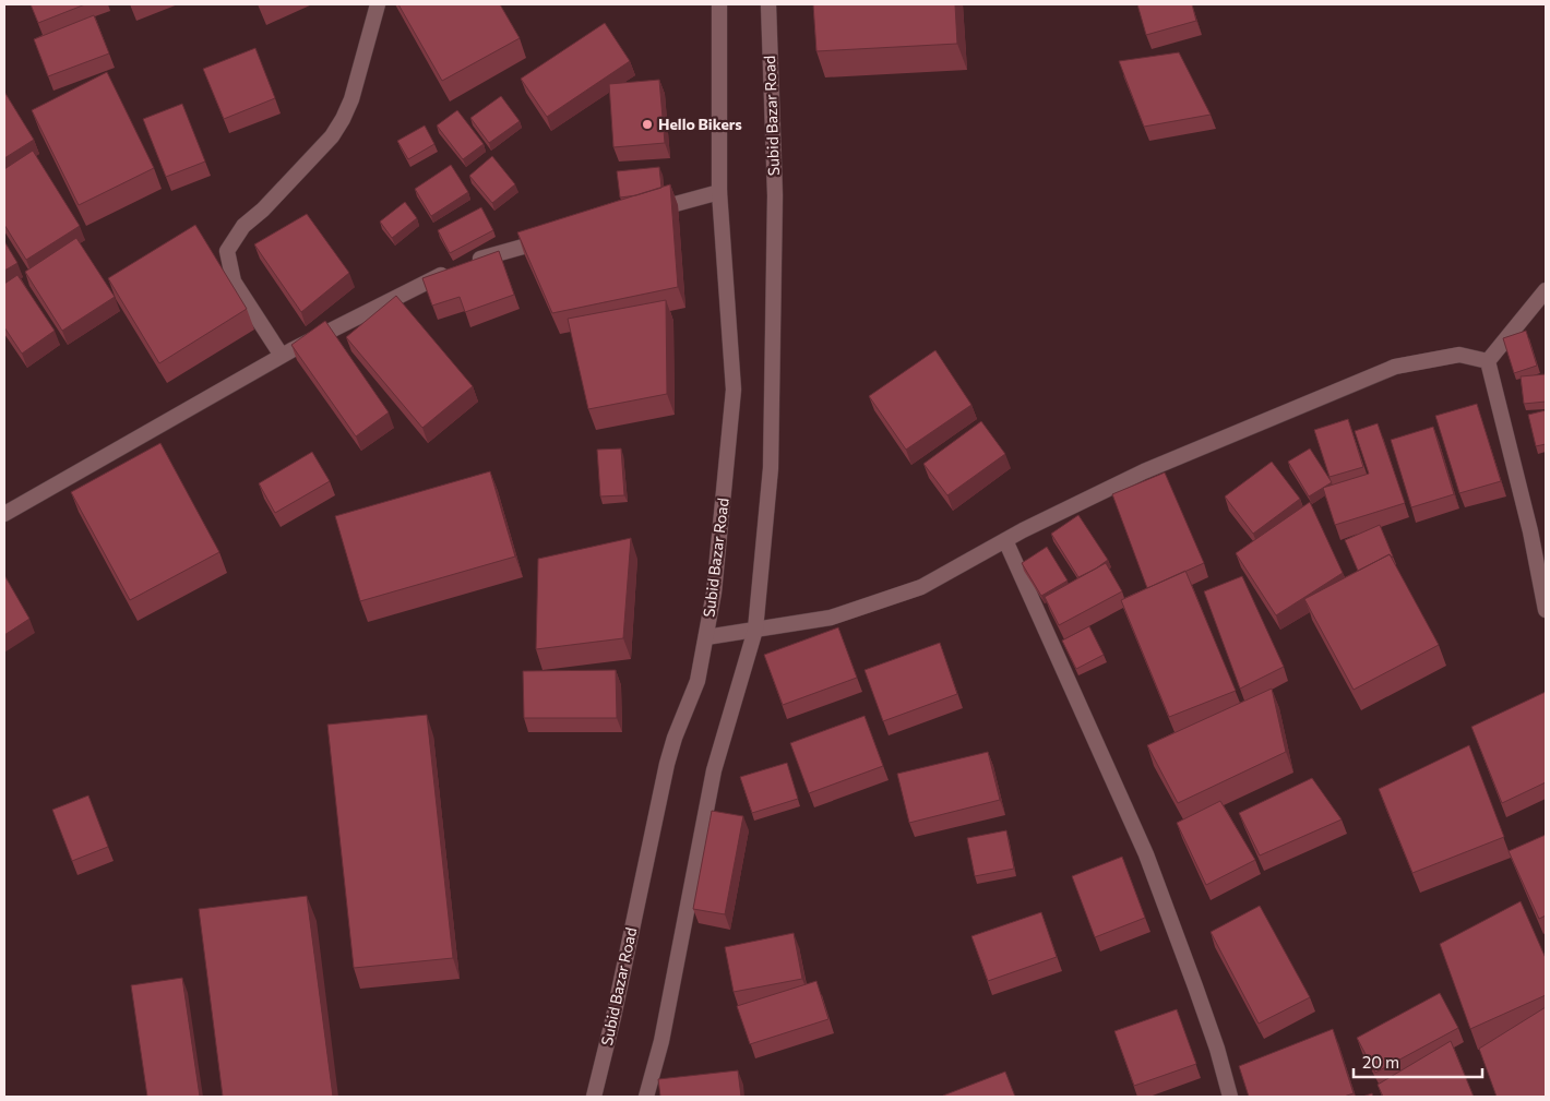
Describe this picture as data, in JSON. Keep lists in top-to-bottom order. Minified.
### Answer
{"streets":{"street":["Subid Bazar Road"]},"places":["Hello Bikers"],"scale_bar":"20 m"}
